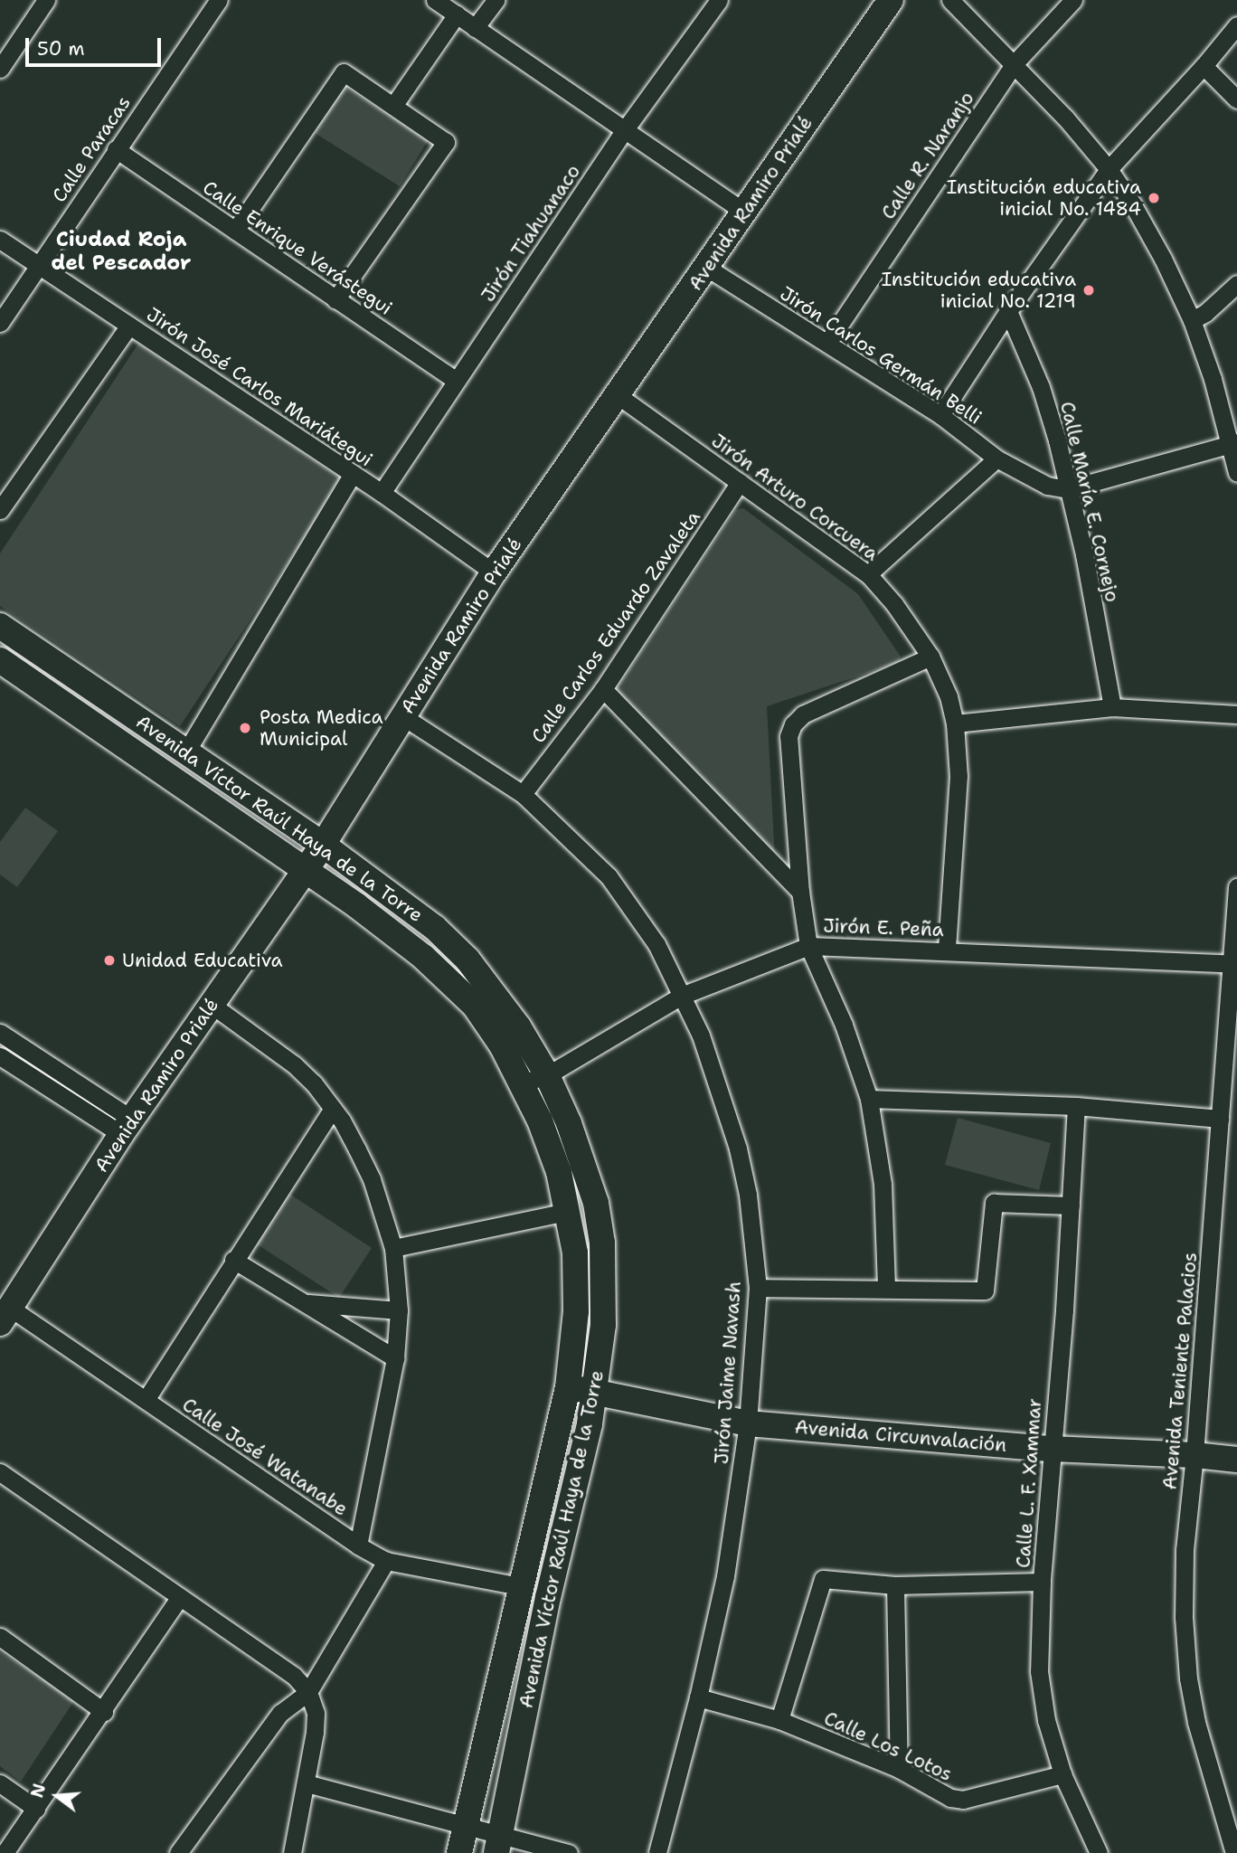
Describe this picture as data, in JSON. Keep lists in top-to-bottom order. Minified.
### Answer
{"streets":{"main road":["Avenida Ramiro Prialé","Avenida Víctor Raúl Haya de la Torre","Avenida Circunvalación"],"street":["Calle Paracas","Calle R. Naranjo","Jirón Tiahuanaco","Calle Enrique Verástegui","Jirón Carlos Germán Belli","Jirón José Carlos Mariátegui","Jirón Arturo Corcuera","Calle María E. Cornejo","Calle Carlos Eduardo Zavaleta","Jirón E. Peña","Avenida Teniente Palacios","Jirón Jaime Navash","Calle José Watanabe","Calle L. F. Xammar","Calle Los Lotos"]},"crossings":[["Calle Paracas","Calle Enrique Verástegui"],["Calle Paracas","Jirón José Carlos Mariátegui"],["Calle R. Naranjo","Jirón Carlos Germán Belli"],["Avenida Ramiro Prialé","Jirón Carlos Germán Belli"],["Avenida Ramiro Prialé","Jirón José Carlos Mariátegui"],["Avenida Ramiro Prialé","Jirón Arturo Corcuera"],["Avenida Ramiro Prialé","Avenida Víctor Raúl Haya de la Torre"],["Avenida Ramiro Prialé","Jirón Jaime Navash"],["Avenida Ramiro Prialé","Calle José Watanabe"],["Jirón Tiahuanaco","Calle Enrique Verástegui"],["Jirón Tiahuanaco","Jirón José Carlos Mariátegui"],["Jirón Carlos Germán Belli","Calle María E. Cornejo"],["Jirón Arturo Corcuera","Calle Carlos Eduardo Zavaleta"],["Jirón Arturo Corcuera","Jirón E. Peña"],["Calle Carlos Eduardo Zavaleta","Jirón Jaime Navash"],["Avenida Víctor Raúl Haya de la Torre","Jirón E. Peña"],["Avenida Víctor Raúl Haya de la Torre","Avenida Circunvalación"],["Avenida Víctor Raúl Haya de la Torre","Calle José Watanabe"],["Jirón E. Peña","Avenida Teniente Palacios"],["Jirón E. Peña","Jirón Jaime Navash"],["Avenida Teniente Palacios","Avenida Circunvalación"],["Jirón Jaime Navash","Avenida Circunvalación"],["Jirón Jaime Navash","Calle Los Lotos"],["Avenida Circunvalación","Calle L. F. Xammar"],["Calle L. F. Xammar","Calle Los Lotos"]],"districts":["Ciudad Roja del Pescador"],"places":["Institución educativa inicial No. 1484","Institución educativa inicial No. 1219","Posta Medica Municipal","Unidad Educativa"],"scale_bar":"50 m","north":"left"}
